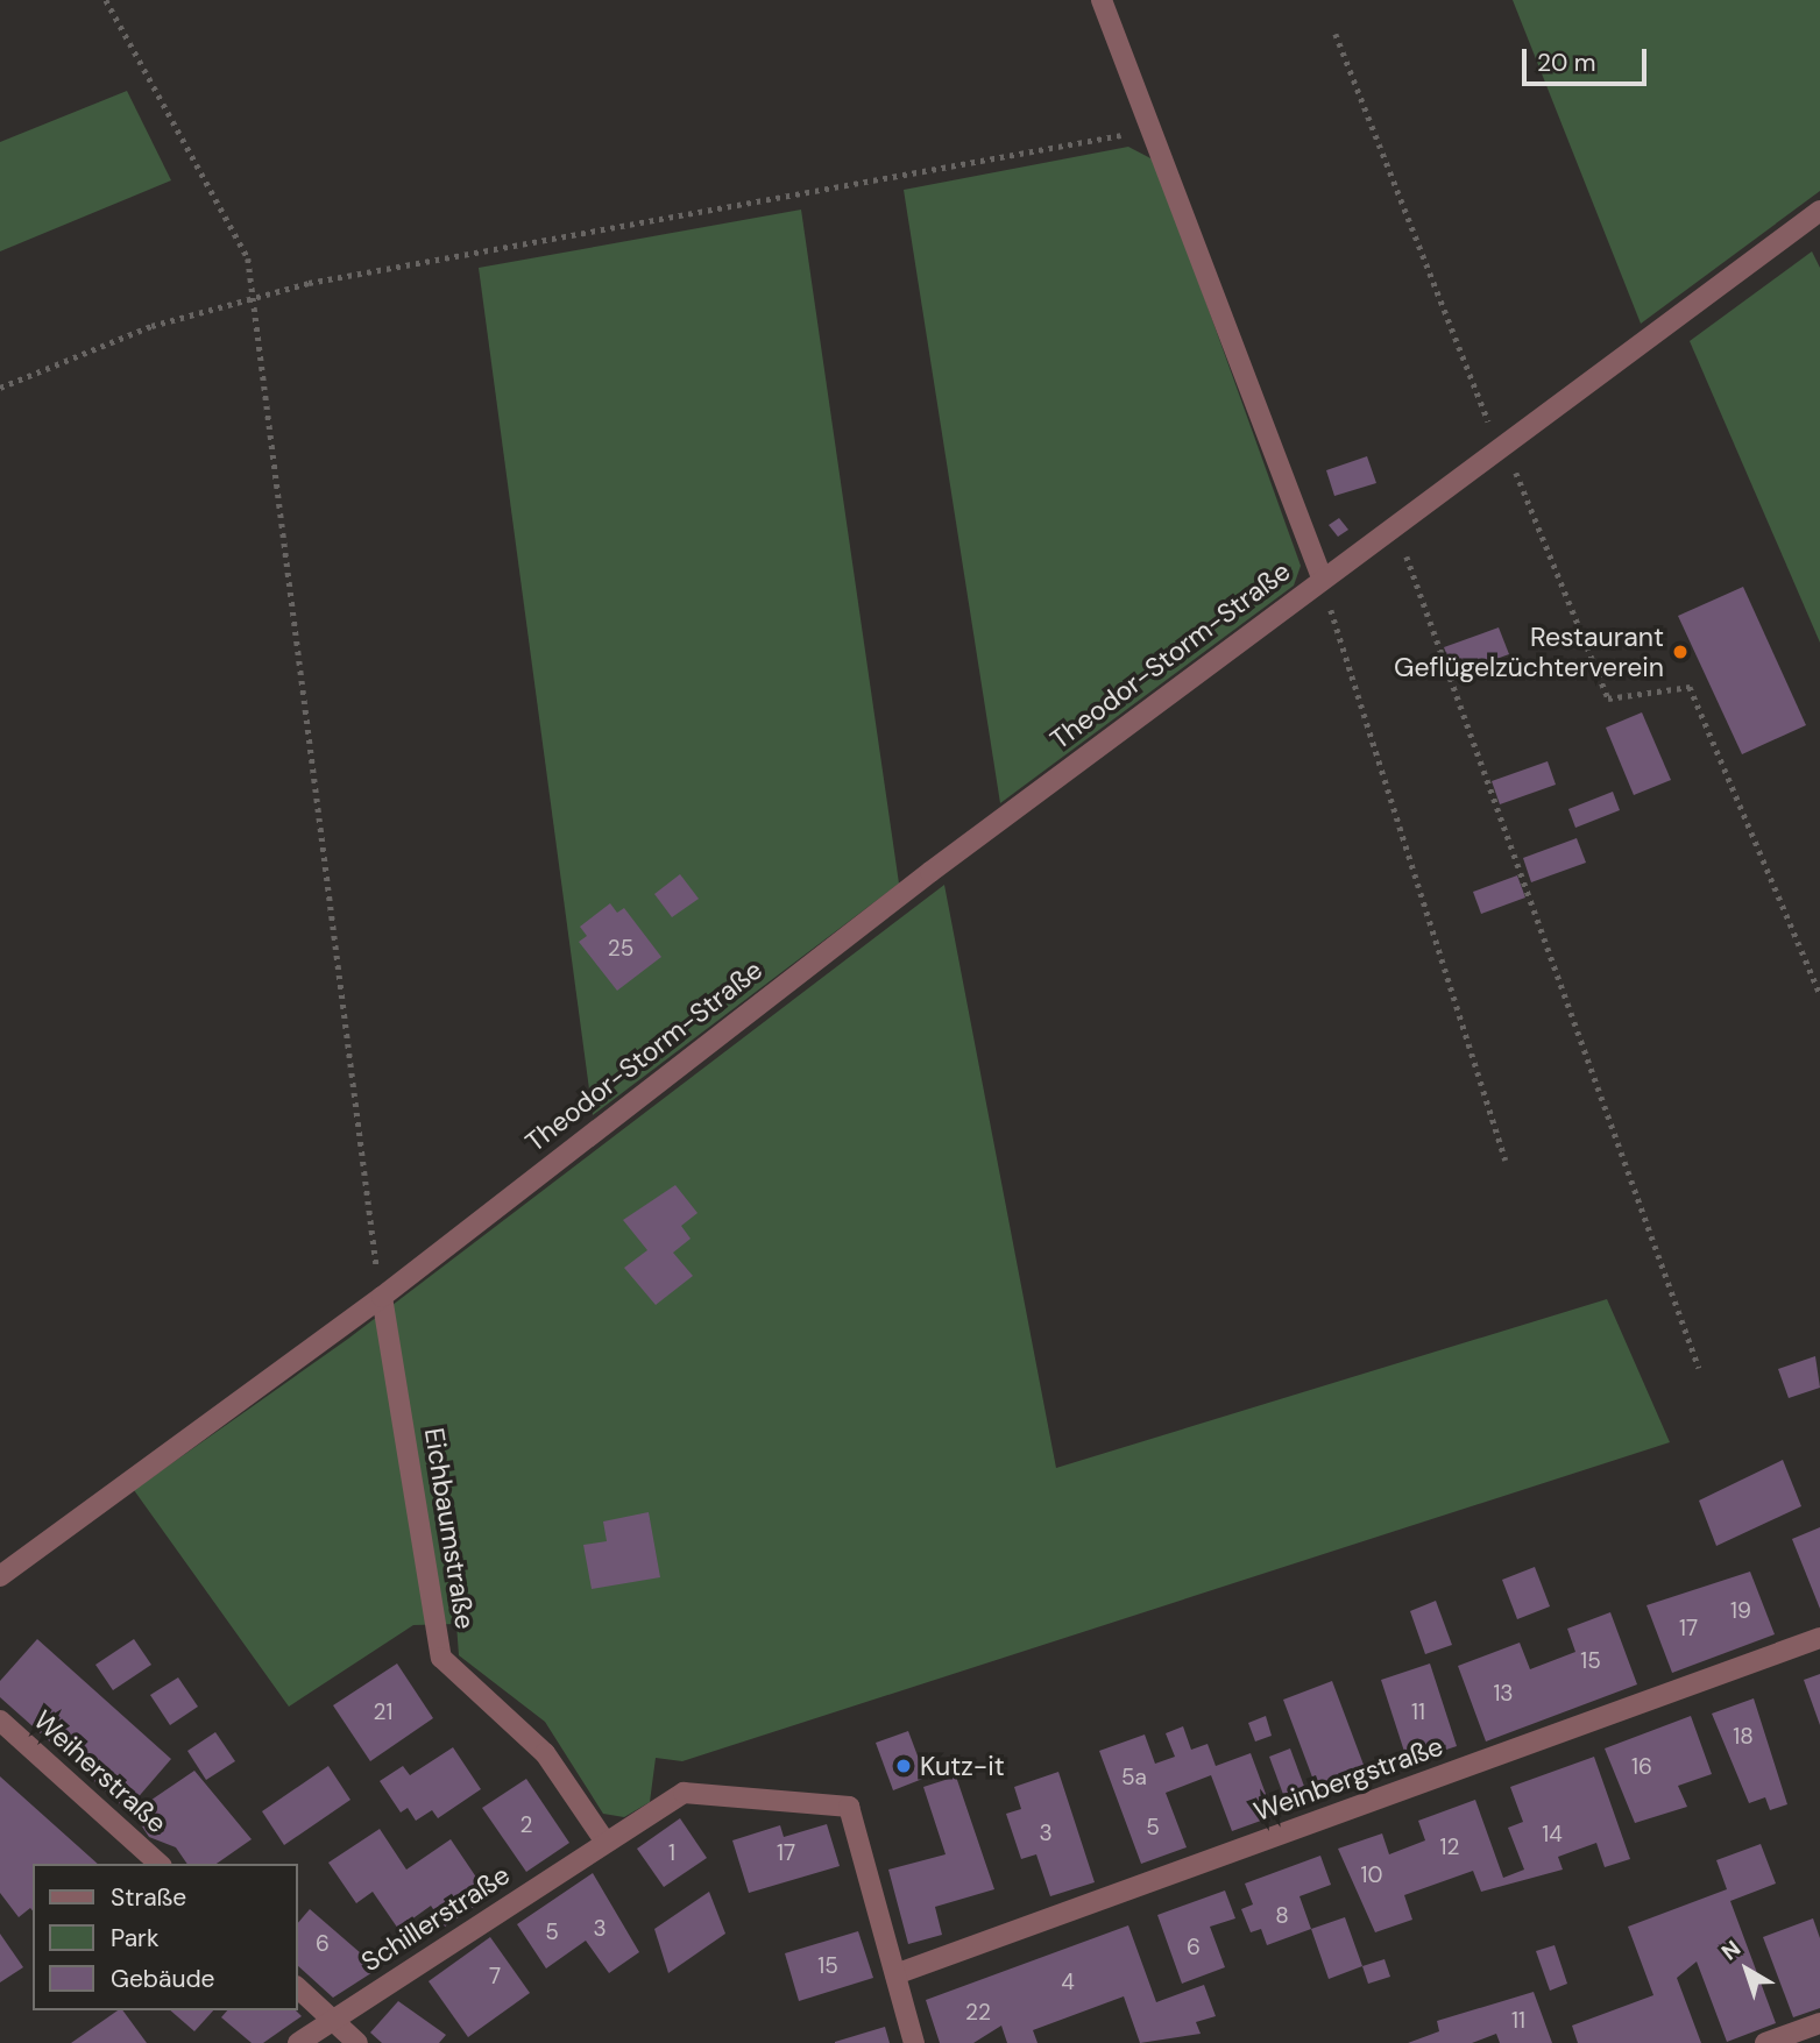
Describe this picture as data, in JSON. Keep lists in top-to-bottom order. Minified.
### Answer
{"streets":{"street":["Theodor-Storm-Straße","Eichbaumstraße","Weiherstraße","Weinbergstraße","Schillerstraße"]},"crossings":[["Theodor-Storm-Straße","Eichbaumstraße"],["Eichbaumstraße","Schillerstraße"]],"places":["Restaurant Geflügelzüchterverein","Kutz-it"],"house_numbers":["25","19","17","15","13","21","11","18","16","5a","2","5","3","14","12","1","17","10","8","3","5","6","6","15","7","4","22","11"],"legend":["Straße","Park","Gebäude"],"scale_bar":"20 m","north":"top left"}
